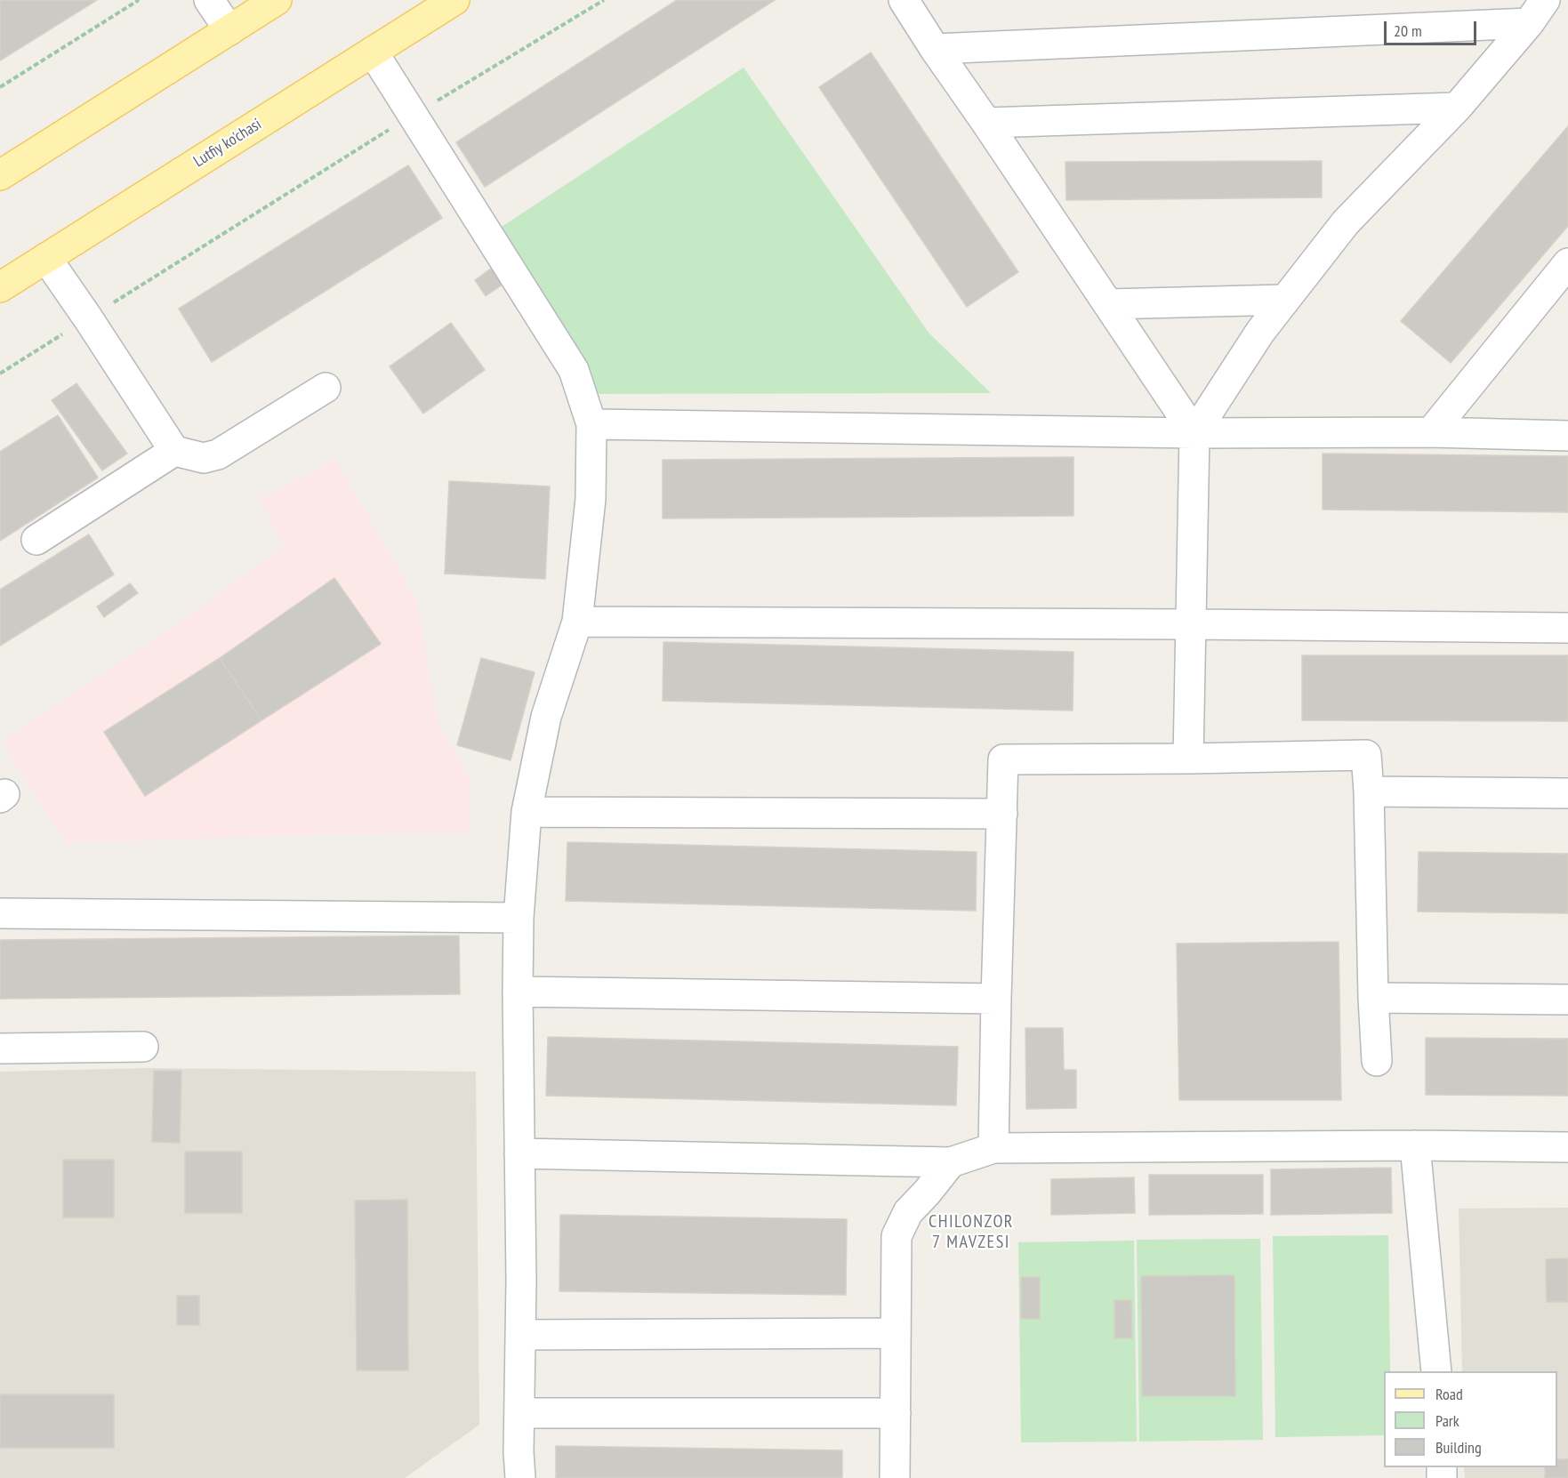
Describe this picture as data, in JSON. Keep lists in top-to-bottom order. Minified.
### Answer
{"streets":{"main road":["Lutfiy ko'chasi"]},"districts":["CHILONZOR 7 MAVZESI"],"legend":["Road","Park","Building"],"scale_bar":"20 m"}
